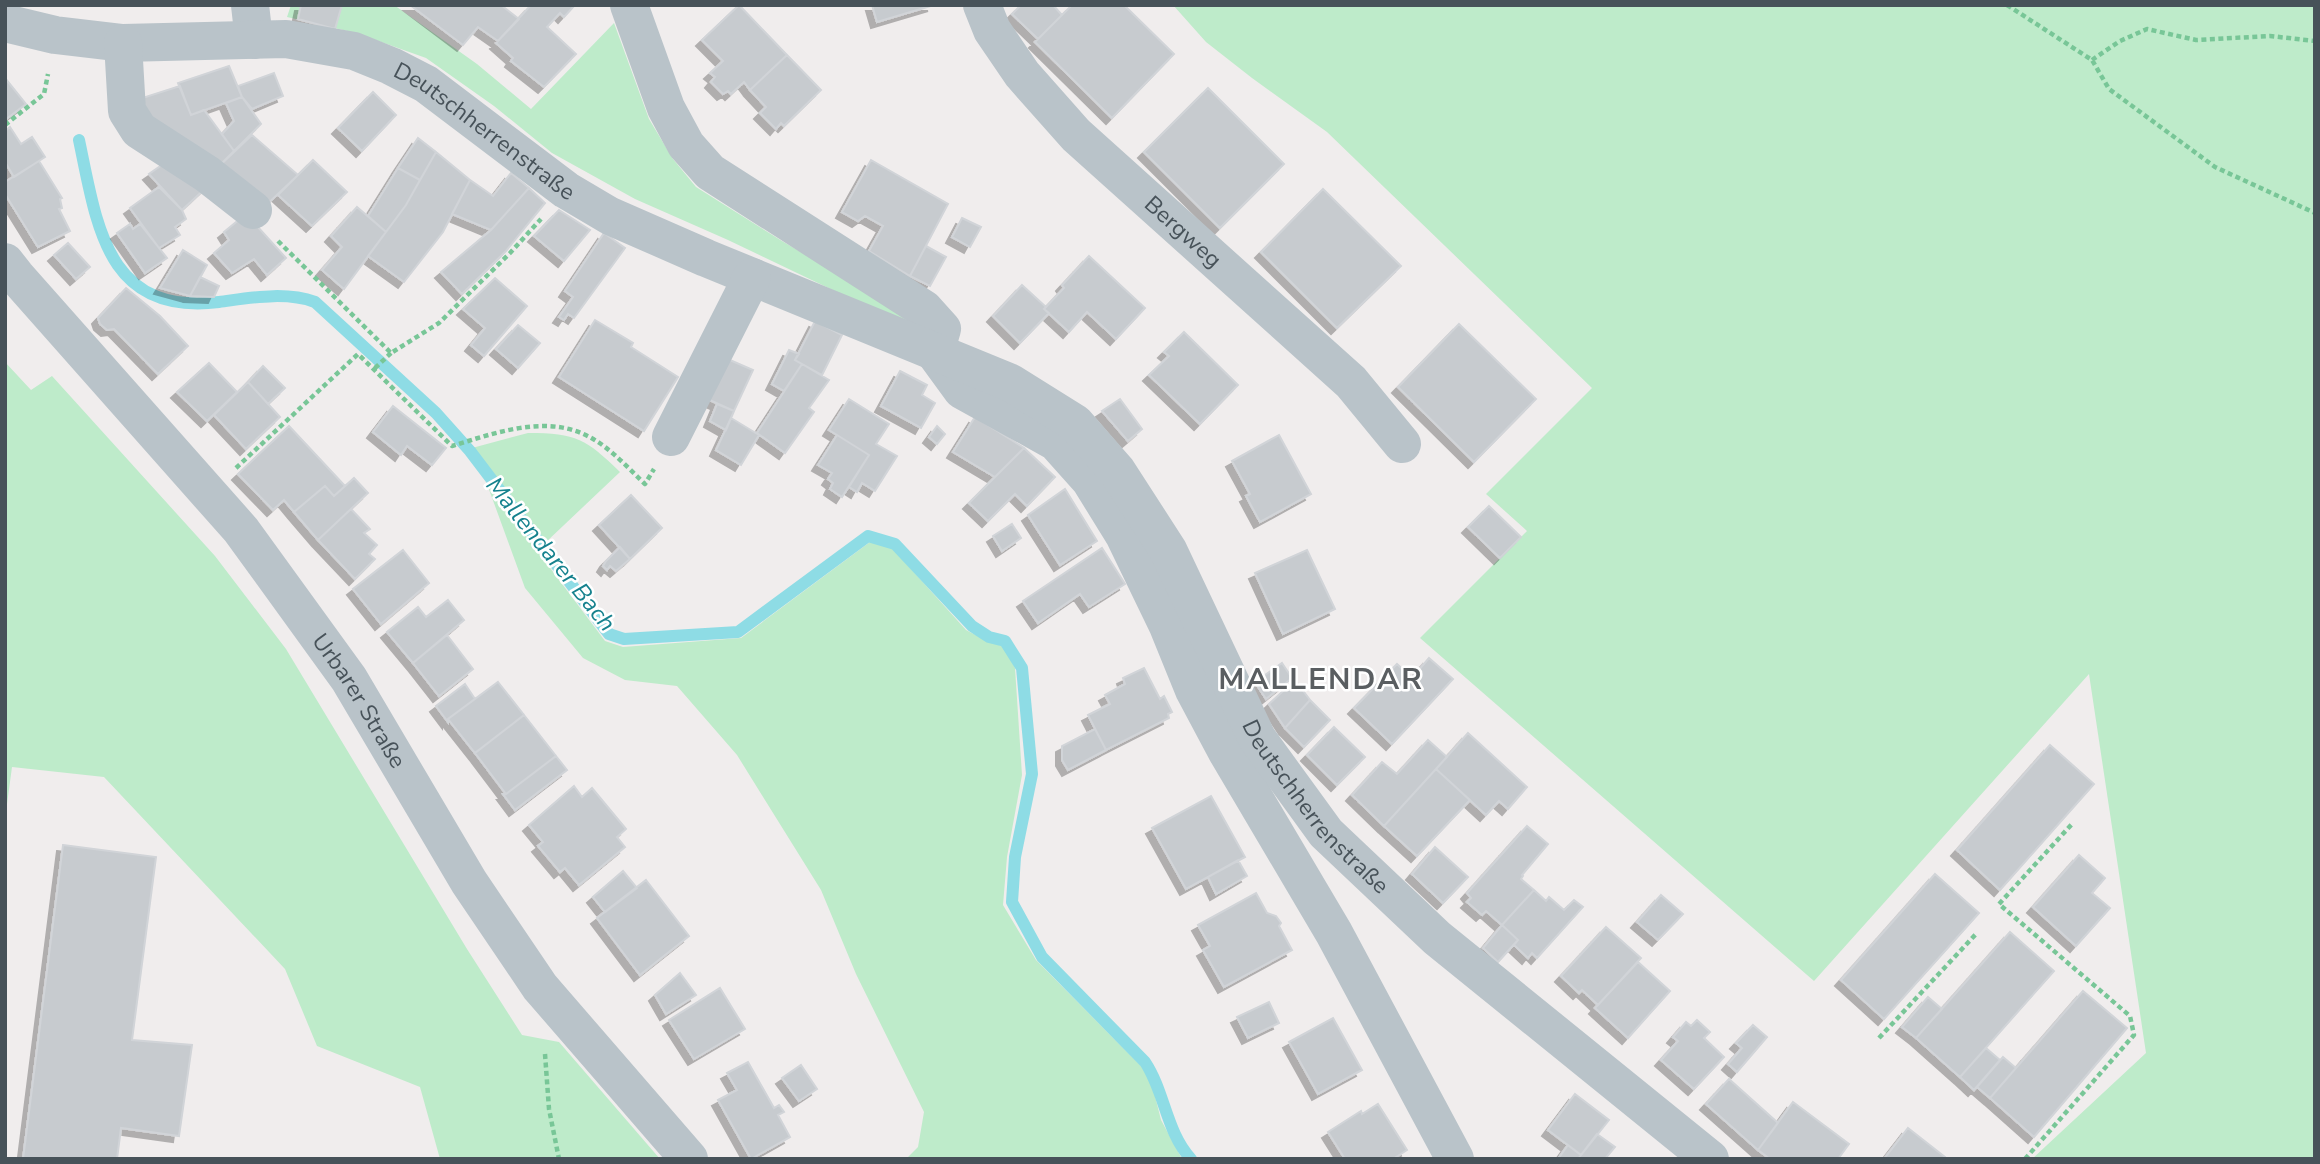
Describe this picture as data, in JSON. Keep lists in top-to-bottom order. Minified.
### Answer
{"streets":{"street":["Deutschherrenstraße","Bergweg","Urbarer Straße"]},"districts":["MALLENDAR"],"water":["Mallendarer Bach"]}
